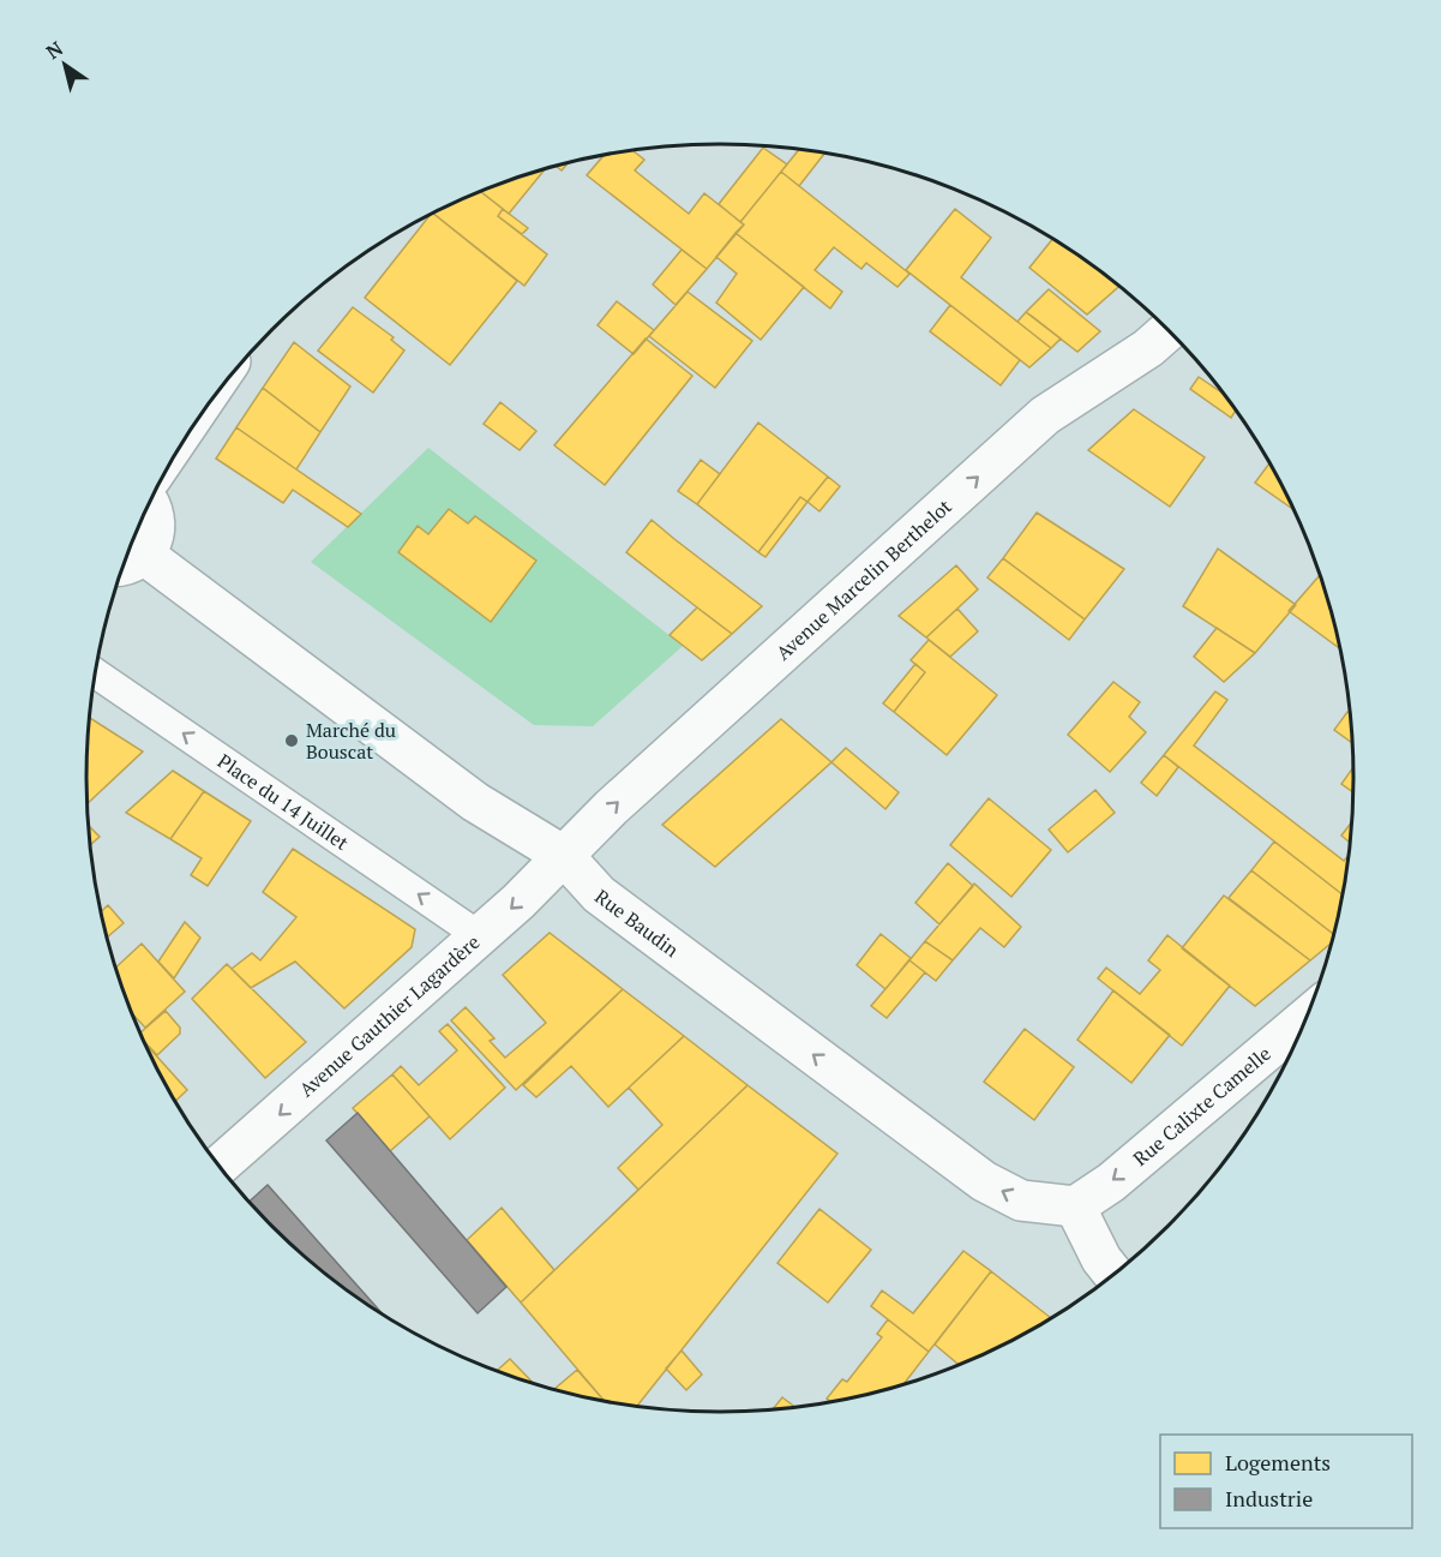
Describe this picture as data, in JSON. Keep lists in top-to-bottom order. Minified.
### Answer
{"streets":{"street":["Avenue Marcelin Berthelot","Rue Baudin","Avenue Gauthier Lagardère","Rue Calixte Camelle"],"lane":["Place du 14 Juillet"]},"crossings":[["Avenue Marcelin Berthelot","Rue Baudin"],["Avenue Marcelin Berthelot","Avenue Gauthier Lagardère"],["Place du 14 Juillet","Avenue Gauthier Lagardère"],["Rue Baudin","Avenue Gauthier Lagardère"],["Rue Baudin","Rue Calixte Camelle"]],"one_way":["Avenue Marcelin Berthelot","Place du 14 Juillet","Rue Baudin","Avenue Gauthier Lagardère","Rue Calixte Camelle"],"places":["Marché du Bouscat"],"legend":["Logements","Industrie"],"north":"top left"}
